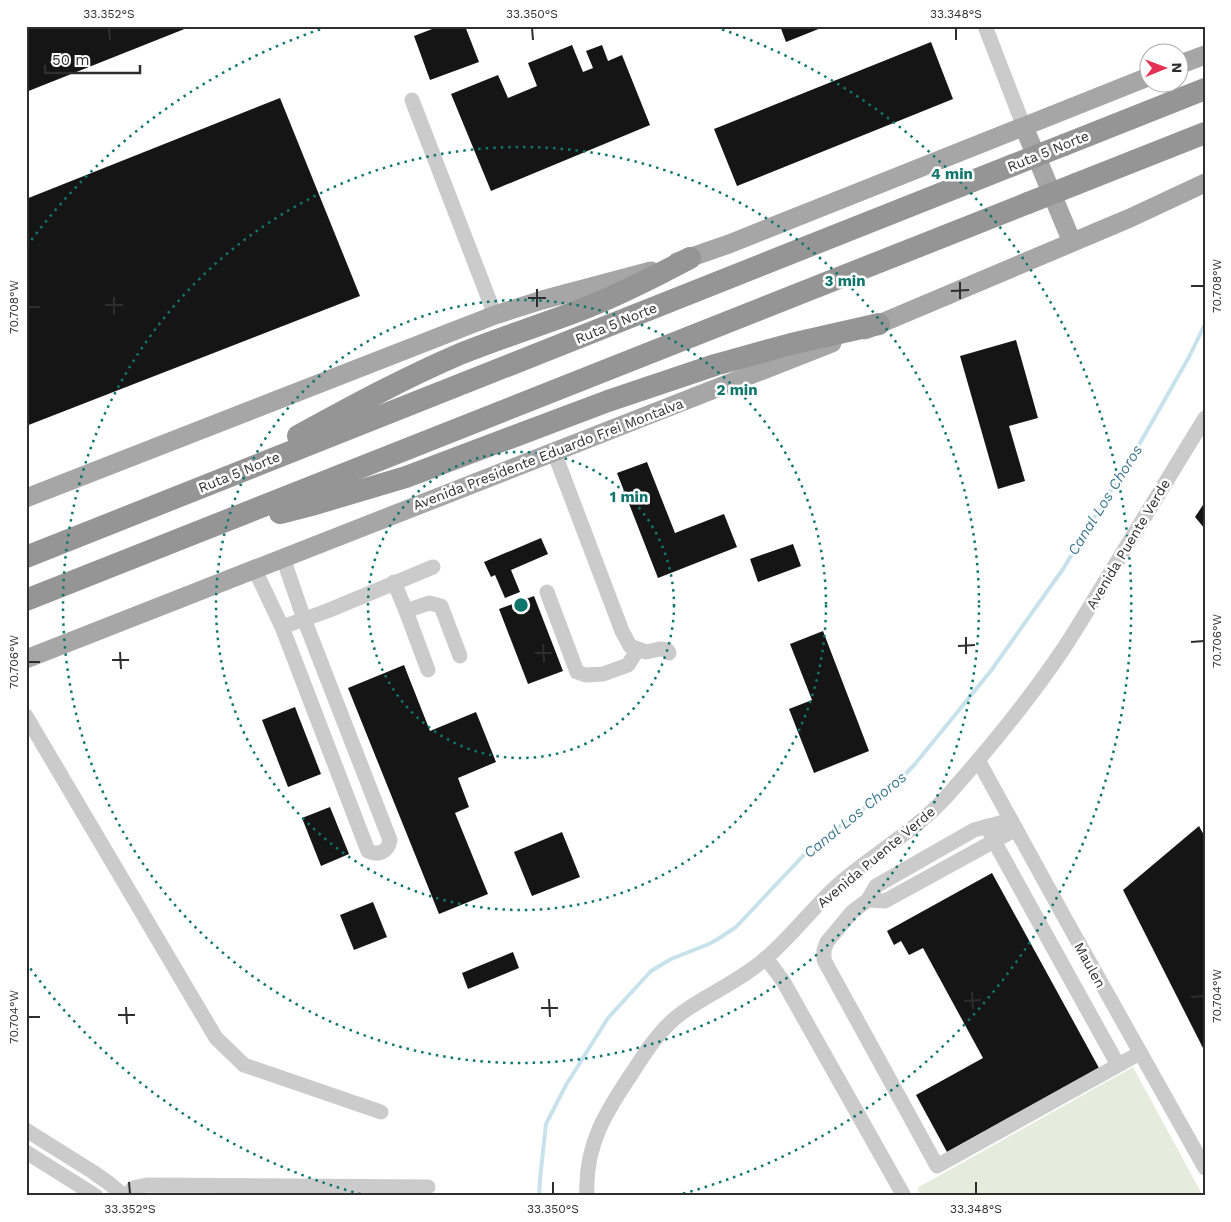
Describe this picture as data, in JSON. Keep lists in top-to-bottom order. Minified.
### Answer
{"streets":{"highway":["Ruta 5 Norte"],"main road":["Avenida Presidente Eduardo Frei Montalva"],"street":["Avenida Puente Verde","Maulen"]},"crossings":[["Avenida Puente Verde","Maulen"]],"water":["Canal Los Choros"],"scale_bar":"50 m","north":"right","coordinates":["33.352°S","33.350°S","33.348°S","70.708°W","70.706°W","70.704°W"],"rings":["4 min","3 min","2 min","1 min"]}
